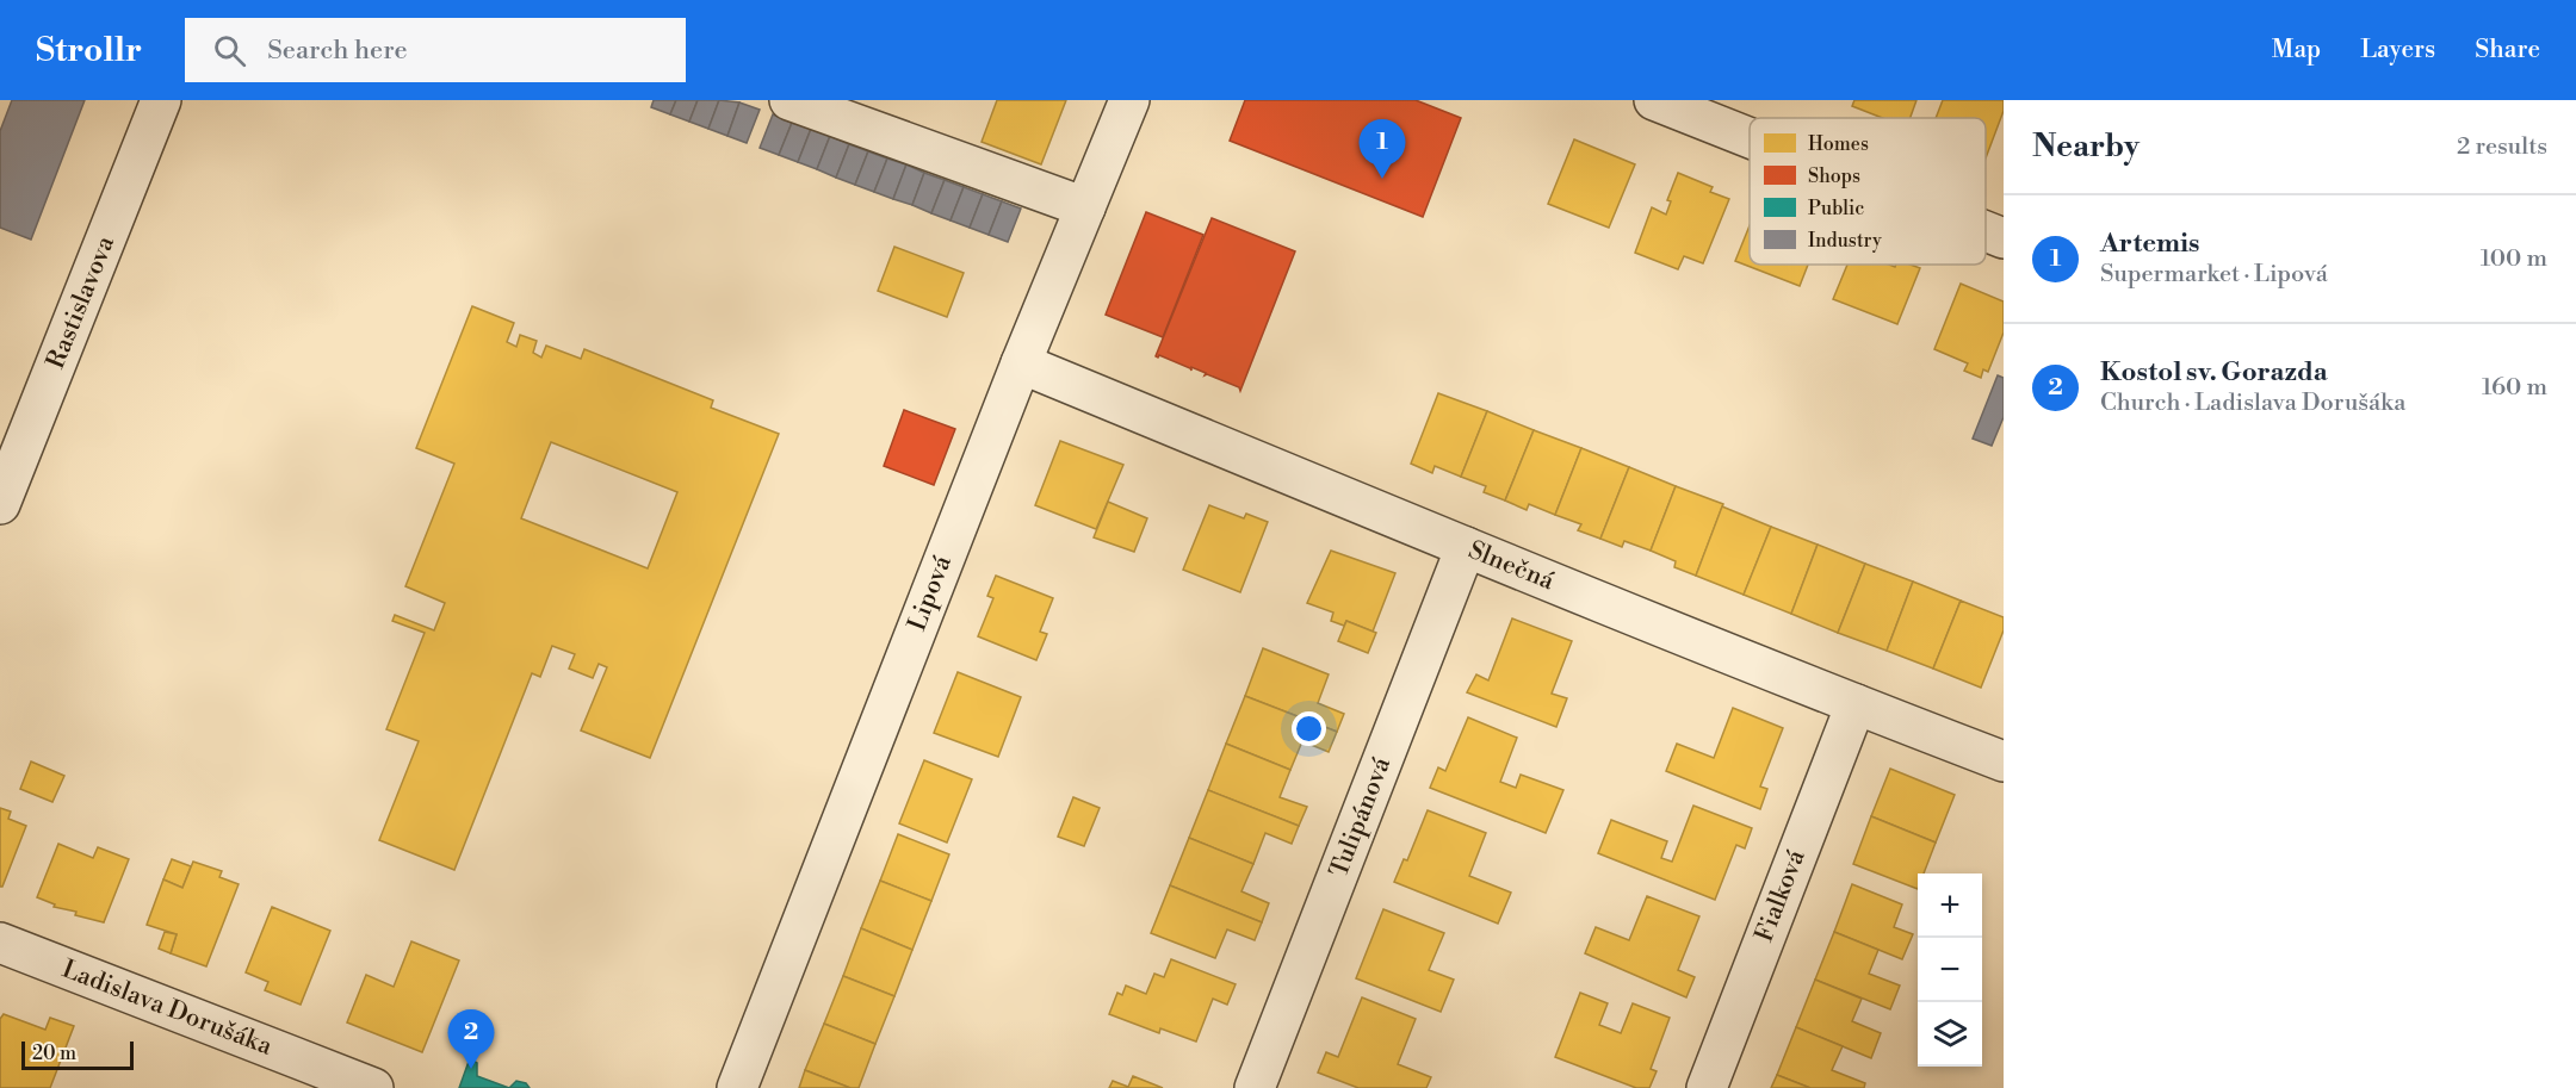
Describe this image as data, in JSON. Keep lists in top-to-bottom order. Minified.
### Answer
{"streets":{"street":["Rastislavova","Slnečná","Lipová","Tulipánová","Fialková","Ladislava Dorušáka"]},"crossings":[["Slnečná","Lipová"],["Slnečná","Tulipánová"],["Slnečná","Fialková"]],"legend":["Homes","Shops","Public","Industry"],"scale_bar":"20 m","page":{"header":"Strollr","search":"Search here","nav":["Map","Layers","Share"],"heading":["Nearby","2 results"],"pins":["1","2"],"list":[{"mark":"1","name":"Artemis","note":"Supermarket · Lipová","value":"100 m"},{"mark":"2","name":"Kostol sv. Gorazda","note":"Church · Ladislava Dorušáka","value":"160 m"}],"map_buttons":["+","−"],"scale":"20 m"}}
